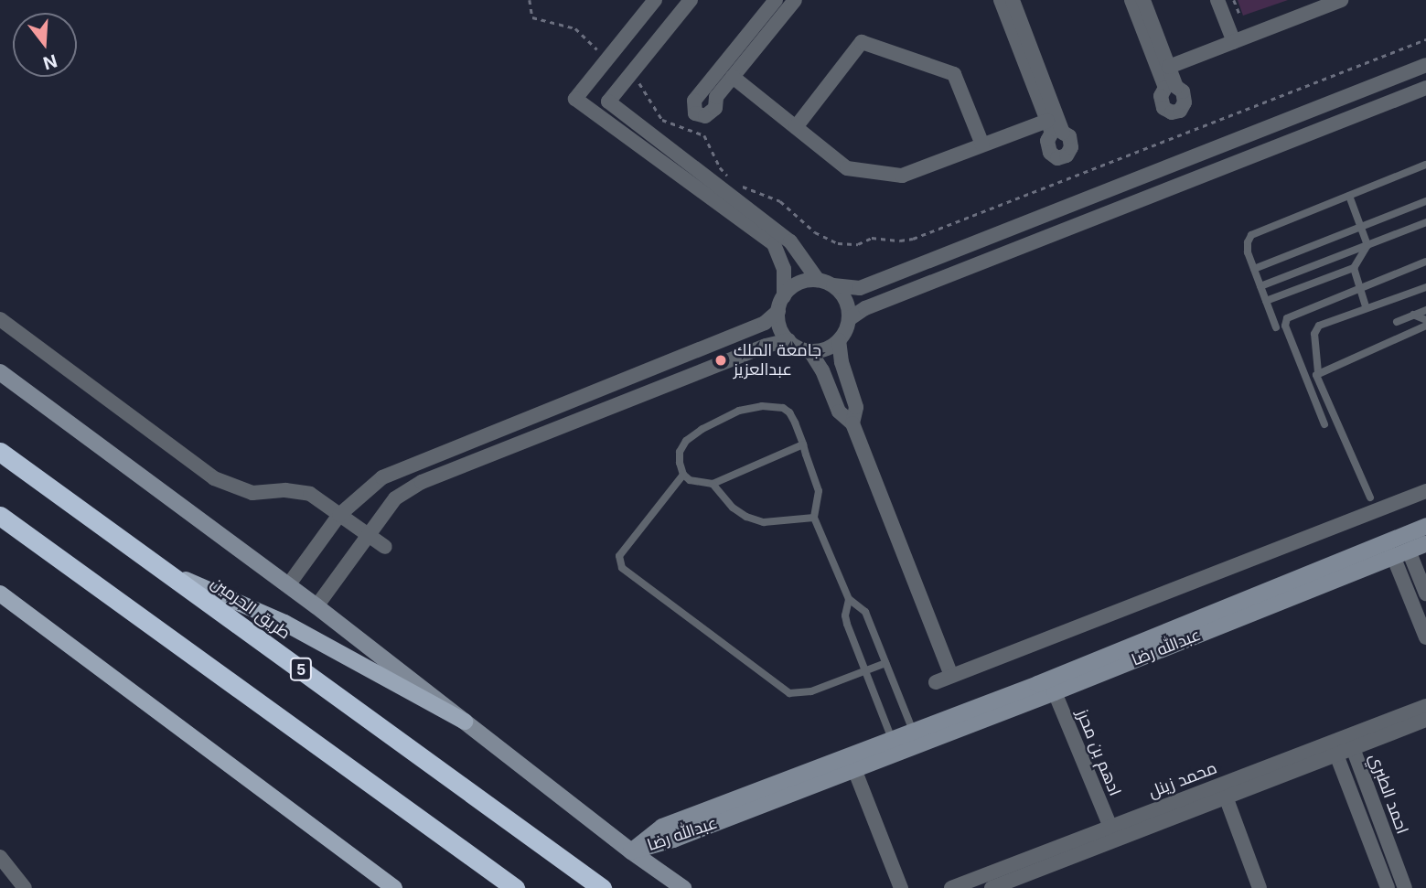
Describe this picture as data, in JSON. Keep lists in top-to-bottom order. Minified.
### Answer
{"streets":{"highway":["طريق الحرمين","5"],"street":["عبدالله رضا","ادهم بن محرز","محمد زينل","احمد الطبري"]},"crossings":[["عبدالله رضا","ادهم بن محرز"],["ادهم بن محرز","محمد زينل"],["محمد زينل","احمد الطبري"]],"places":["جامعة الملك عبدالعزيز"],"north":"bottom"}
